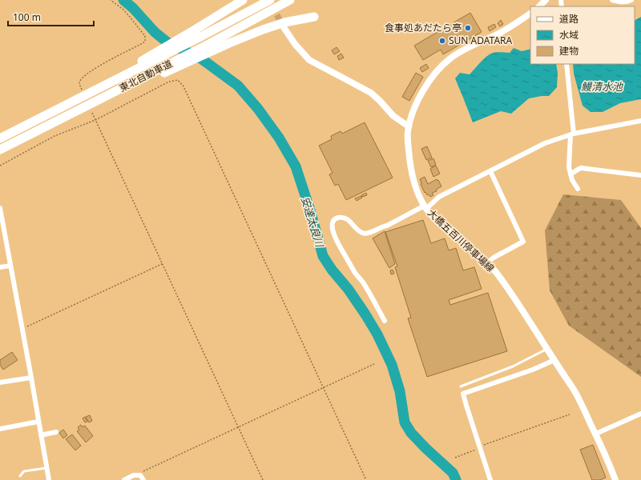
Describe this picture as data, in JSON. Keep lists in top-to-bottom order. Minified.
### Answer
{"streets":{"highway":["東北自動車道"],"main road":["大橋五百川停車場線"]},"water":["鰻清水池","安達太良川"],"places":["食事処あだたら亭","SUN ADATARA"],"legend":["道路","水域","建物"],"scale_bar":"100 m"}
